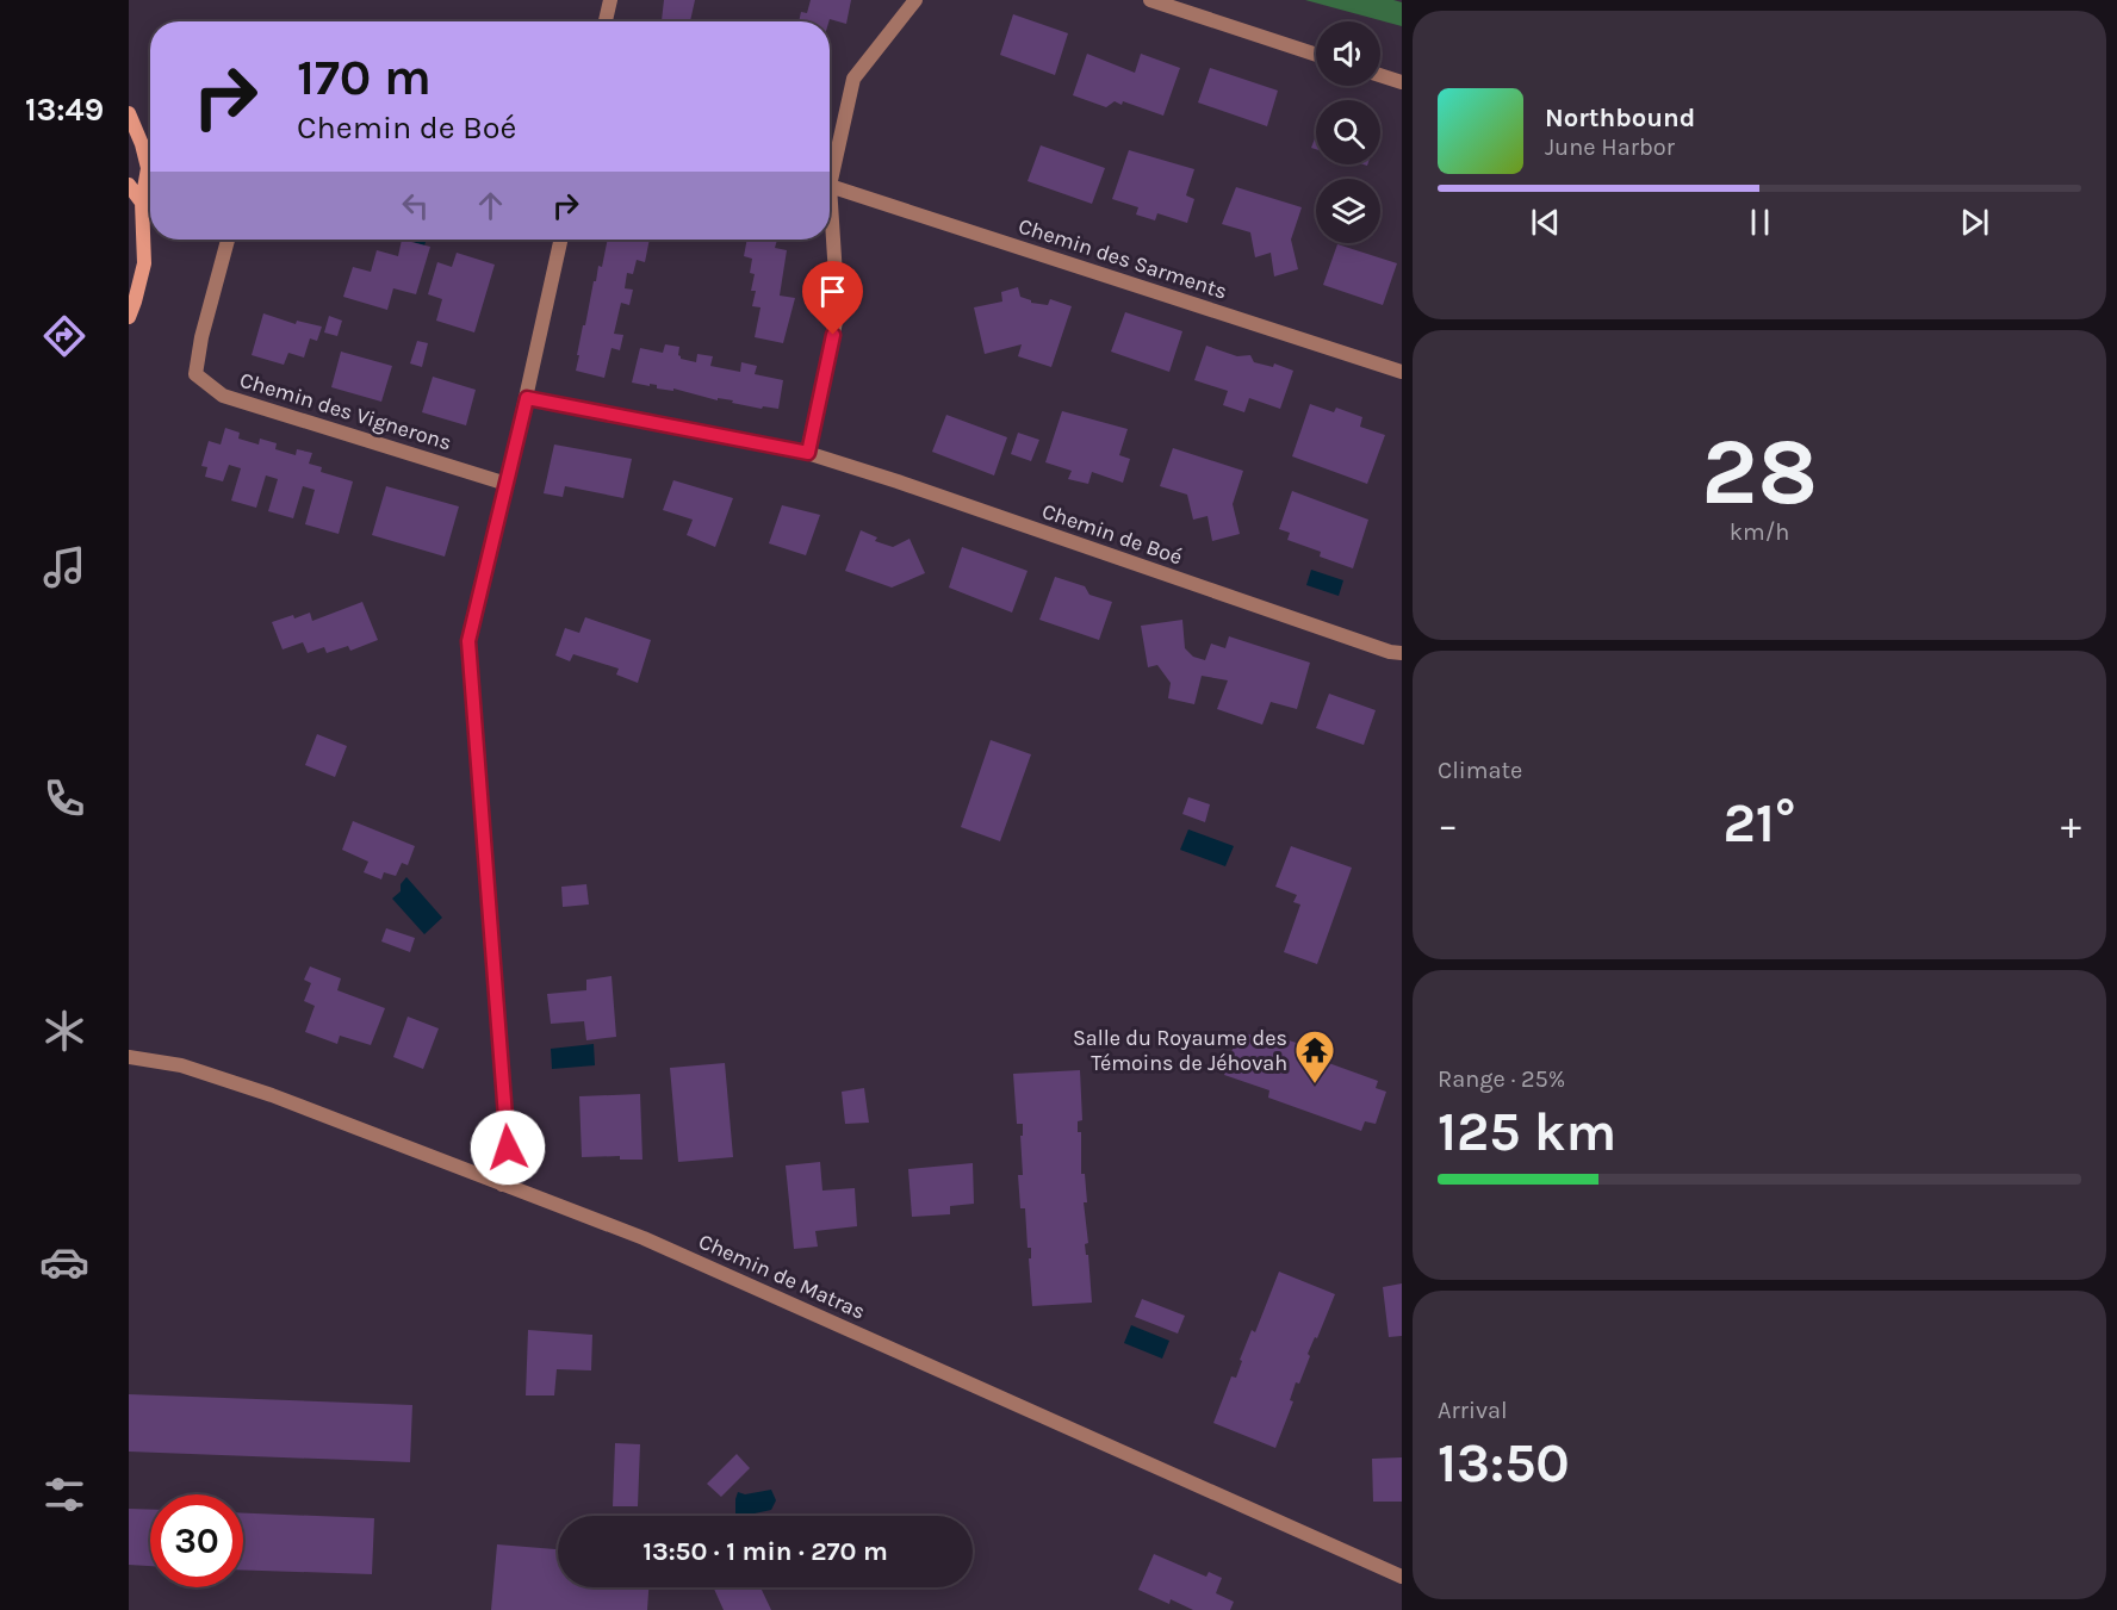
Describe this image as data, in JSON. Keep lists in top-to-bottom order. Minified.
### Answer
{"streets":{"street":["Chemin des Sarments","Chemin des Vignerons","Chemin de Boé","Chemin de Matras"]},"places":{"temple":["Salle du Royaume des Témoins de Jéhovah"]},"page":{"tabs":"13:49","turn":["170 m","Chemin de Boé"],"song":["Northbound","June Harbor"],"tile":[["28","km/h"],"Climate",["Range · 25%","125 km"],["Arrival","13:50"]],"heat":["−","21°","+"],"limit":"30","trip":"13:50 · 1 min · 270 m"}}
